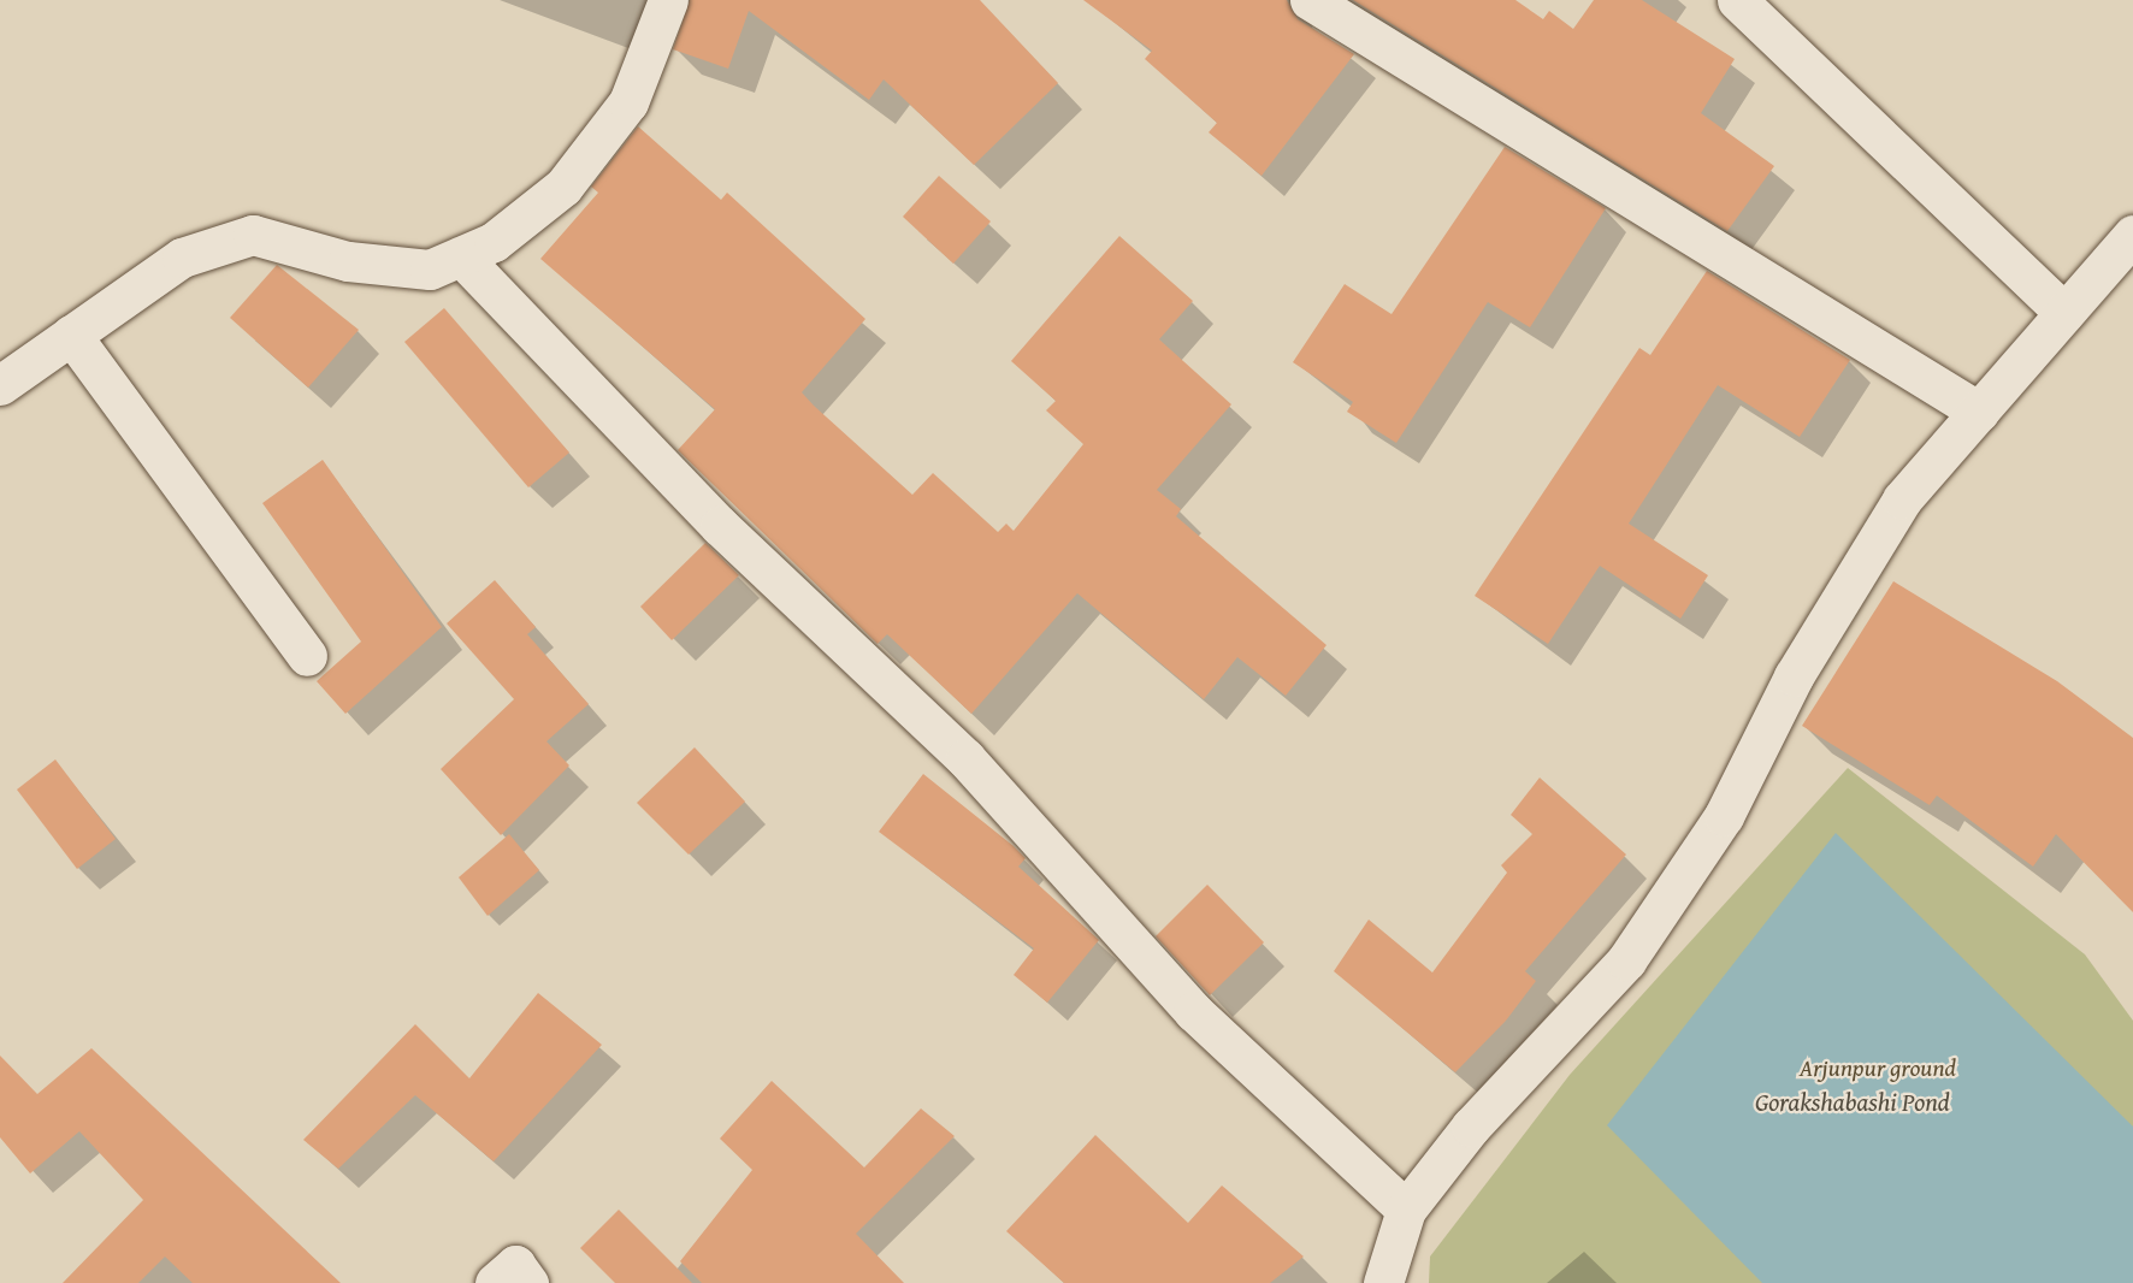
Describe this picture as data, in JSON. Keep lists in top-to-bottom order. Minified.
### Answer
{"water":["Gorakshabashi Pond"],"parks":["Arjunpur ground"]}
